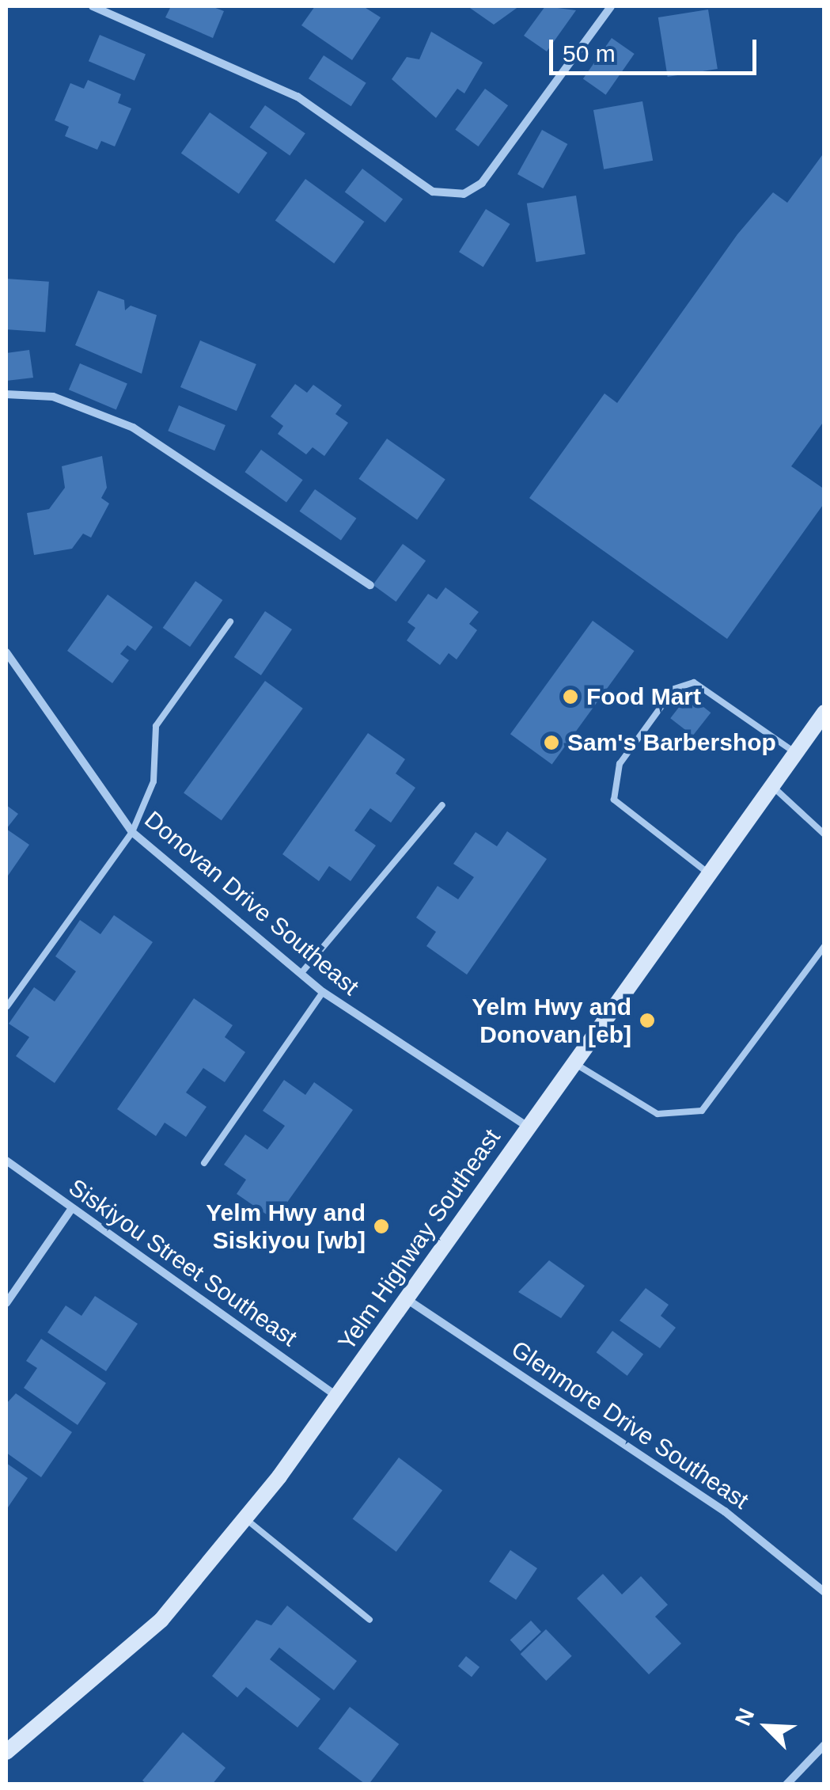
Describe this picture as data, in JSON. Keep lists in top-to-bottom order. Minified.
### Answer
{"streets":{"main road":["Yelm Highway Southeast"],"street":["Donovan Drive Southeast","Siskiyou Street Southeast","Glenmore Drive Southeast"]},"crossings":[["Donovan Drive Southeast","Yelm Highway Southeast"],["Yelm Highway Southeast","Siskiyou Street Southeast"],["Yelm Highway Southeast","Glenmore Drive Southeast"]],"places":["Food Mart","Sam's Barbershop","Yelm Hwy and Donovan [eb]","Yelm Hwy and Siskiyou [wb]"],"scale_bar":"50 m","north":"top left"}
